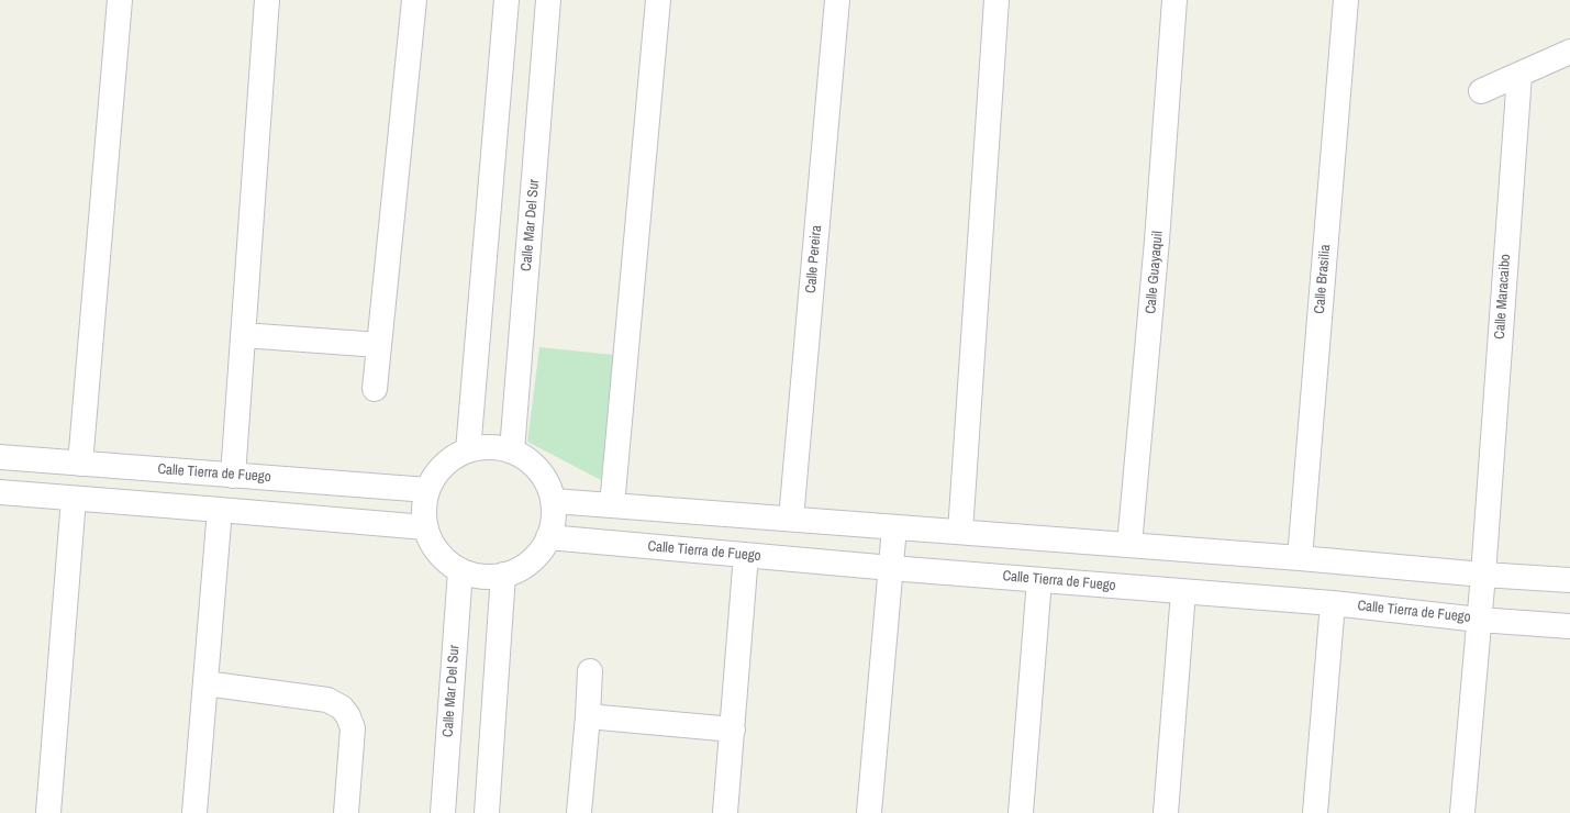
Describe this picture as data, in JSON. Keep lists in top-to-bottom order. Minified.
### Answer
{"streets":{"street":["Calle Mar Del Sur","Calle Pereira","Calle Guayaquil","Calle Brasilia","Calle Maracaibo","Calle Tierra de Fuego"]},"crossings":[["Calle Mar Del Sur","Calle Tierra de Fuego"],["Calle Maracaibo","Calle Tierra de Fuego"]]}
